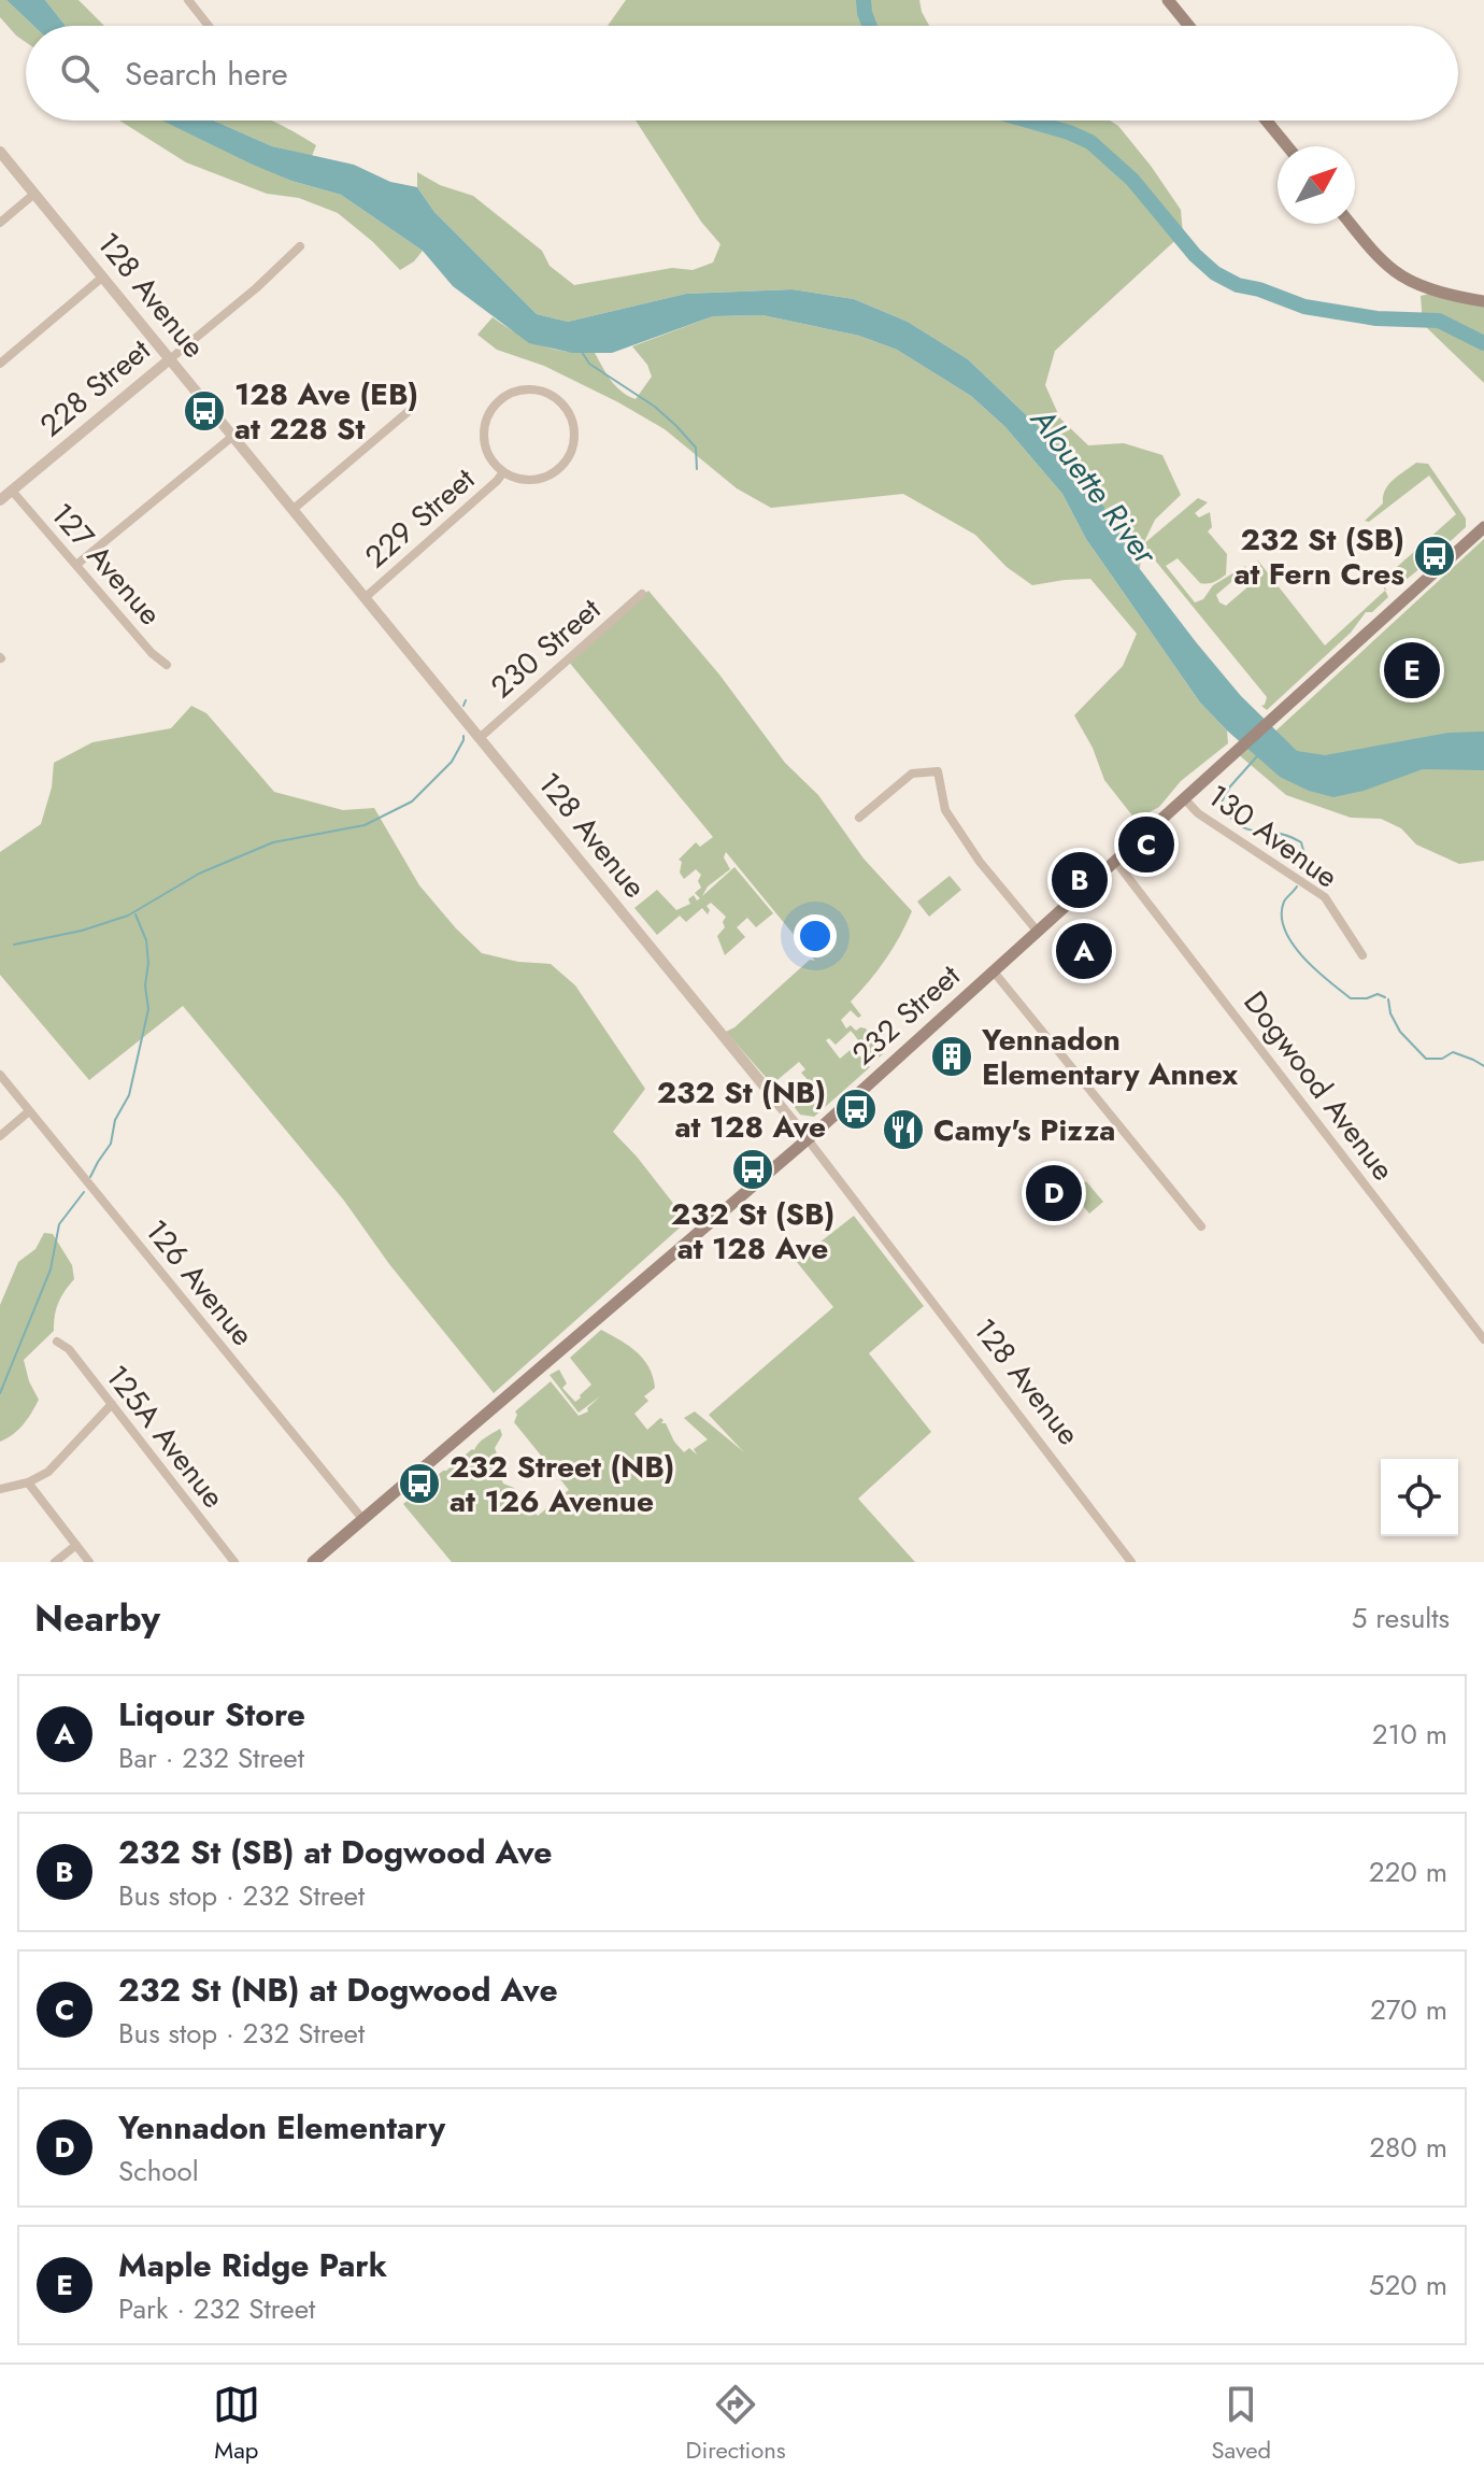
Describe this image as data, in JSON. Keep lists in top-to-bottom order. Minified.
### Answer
{"streets":{"main road":["232 Street"],"street":["128 Avenue","228 Street","229 Street","127 Avenue","230 Street","130 Avenue","Dogwood Avenue","126 Avenue","125A Avenue"]},"crossings":[["128 Avenue","228 Street"],["128 Avenue","229 Street"],["128 Avenue","230 Street"],["128 Avenue","232 Street"],["228 Street","127 Avenue"],["130 Avenue","232 Street"],["232 Street","Dogwood Avenue"],["232 Street","126 Avenue"]],"water":["Alouette River"],"places":{"bus stop":["128 Ave (EB) at 228 St","232 St (SB) at Fern Cres","232 St (NB) at 128 Ave","232 St (SB) at 128 Ave","232 Street (NB) at 126 Avenue"],"building":["Yennadon Elementary Annex"],"restaurant":["Camy's Pizza"]},"north":"top right","page":{"search":"Search here","pins":["E","C","B","A","D"],"heading":["Nearby","5 results"],"list":[{"mark":"A","name":"Liqour Store","note":"Bar · 232 Street","value":"210 m"},{"mark":"B","name":"232 St (SB) at Dogwood Ave","note":"Bus stop · 232 Street","value":"220 m"},{"mark":"C","name":"232 St (NB) at Dogwood Ave","note":"Bus stop · 232 Street","value":"270 m"},{"mark":"D","name":"Yennadon Elementary","note":"School","value":"280 m"},{"mark":"E","name":"Maple Ridge Park","note":"Park · 232 Street","value":"520 m"}],"nav":["Map","Directions","Saved"]}}
